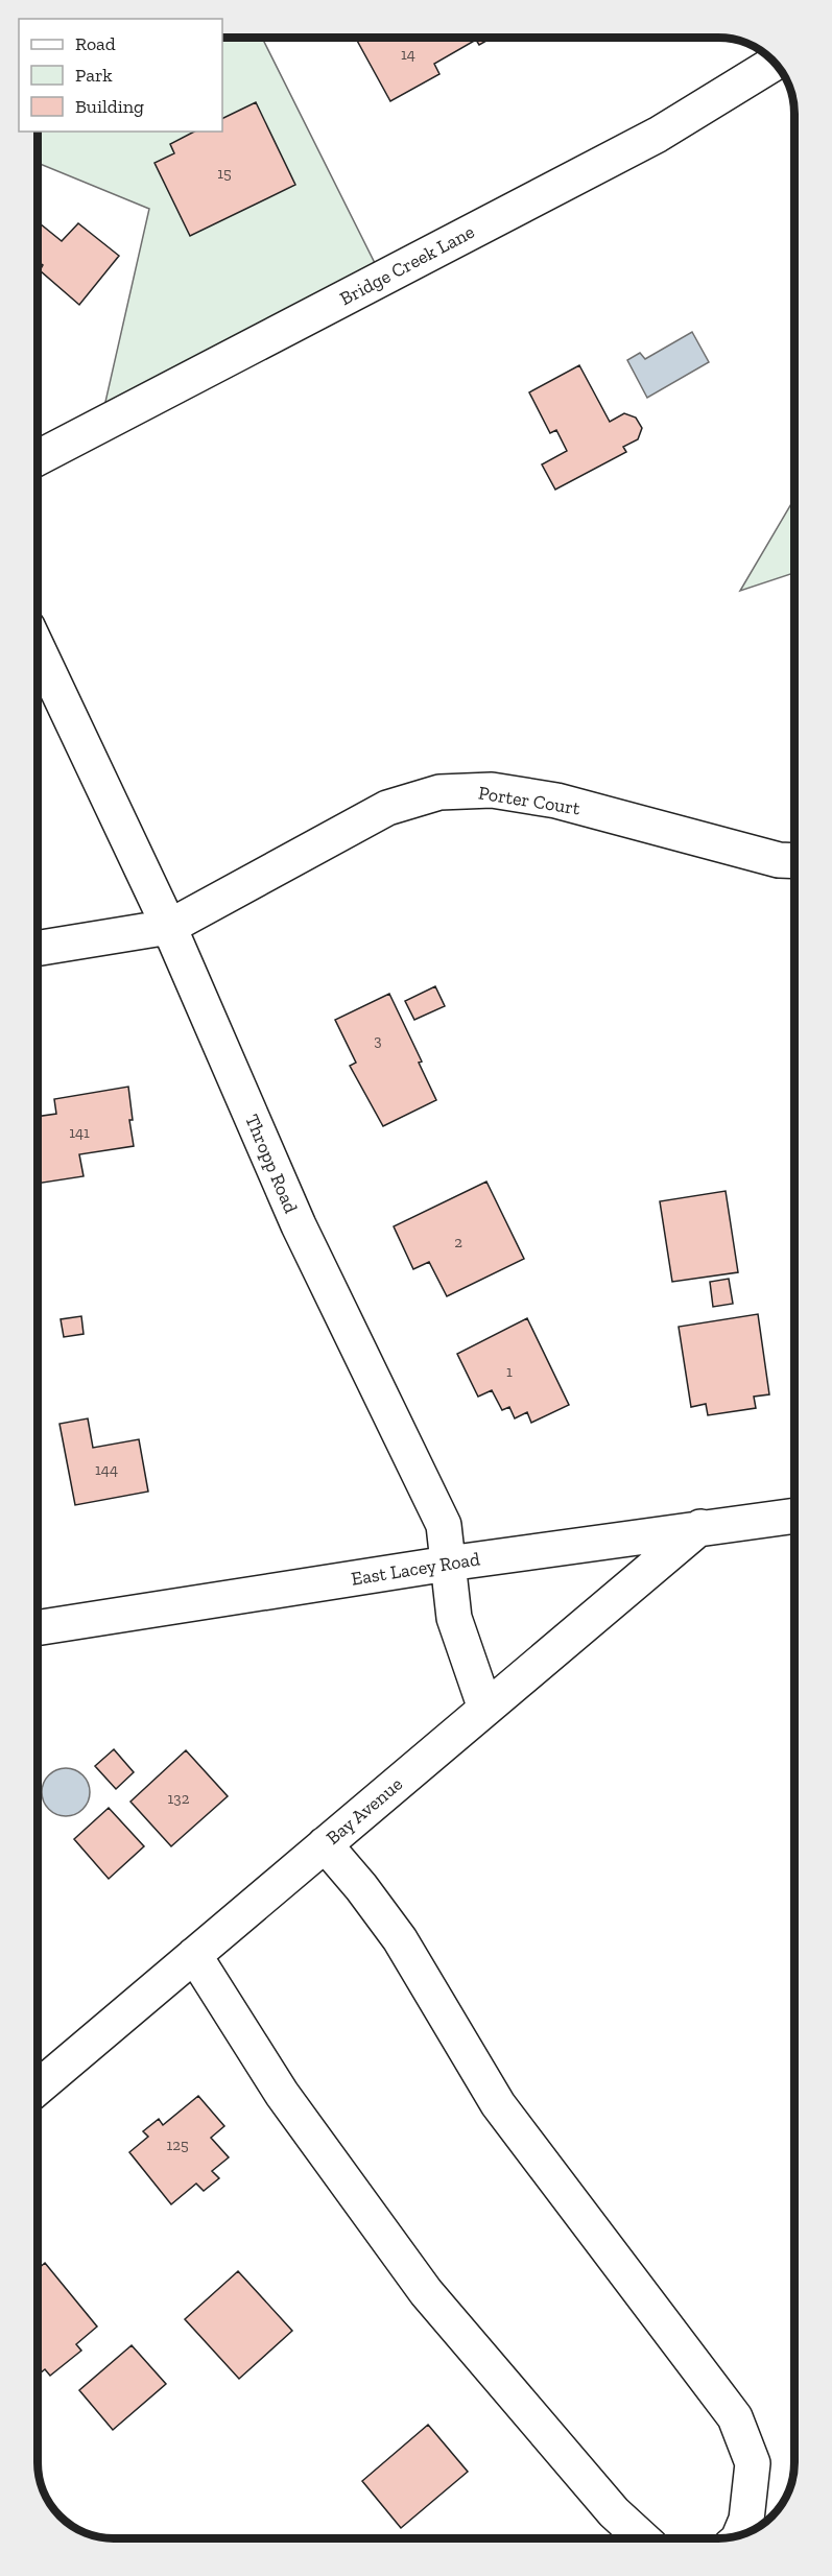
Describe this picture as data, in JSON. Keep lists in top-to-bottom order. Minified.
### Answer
{"streets":{"street":["Bridge Creek Lane","Porter Court","Thropp Road","East Lacey Road","Bay Avenue"]},"crossings":[["Porter Court","Thropp Road"],["Thropp Road","East Lacey Road"],["Thropp Road","Bay Avenue"],["East Lacey Road","Bay Avenue"]],"house_numbers":["14","15","3","141","2","1","144","132","125"],"legend":["Road","Park","Building"]}
